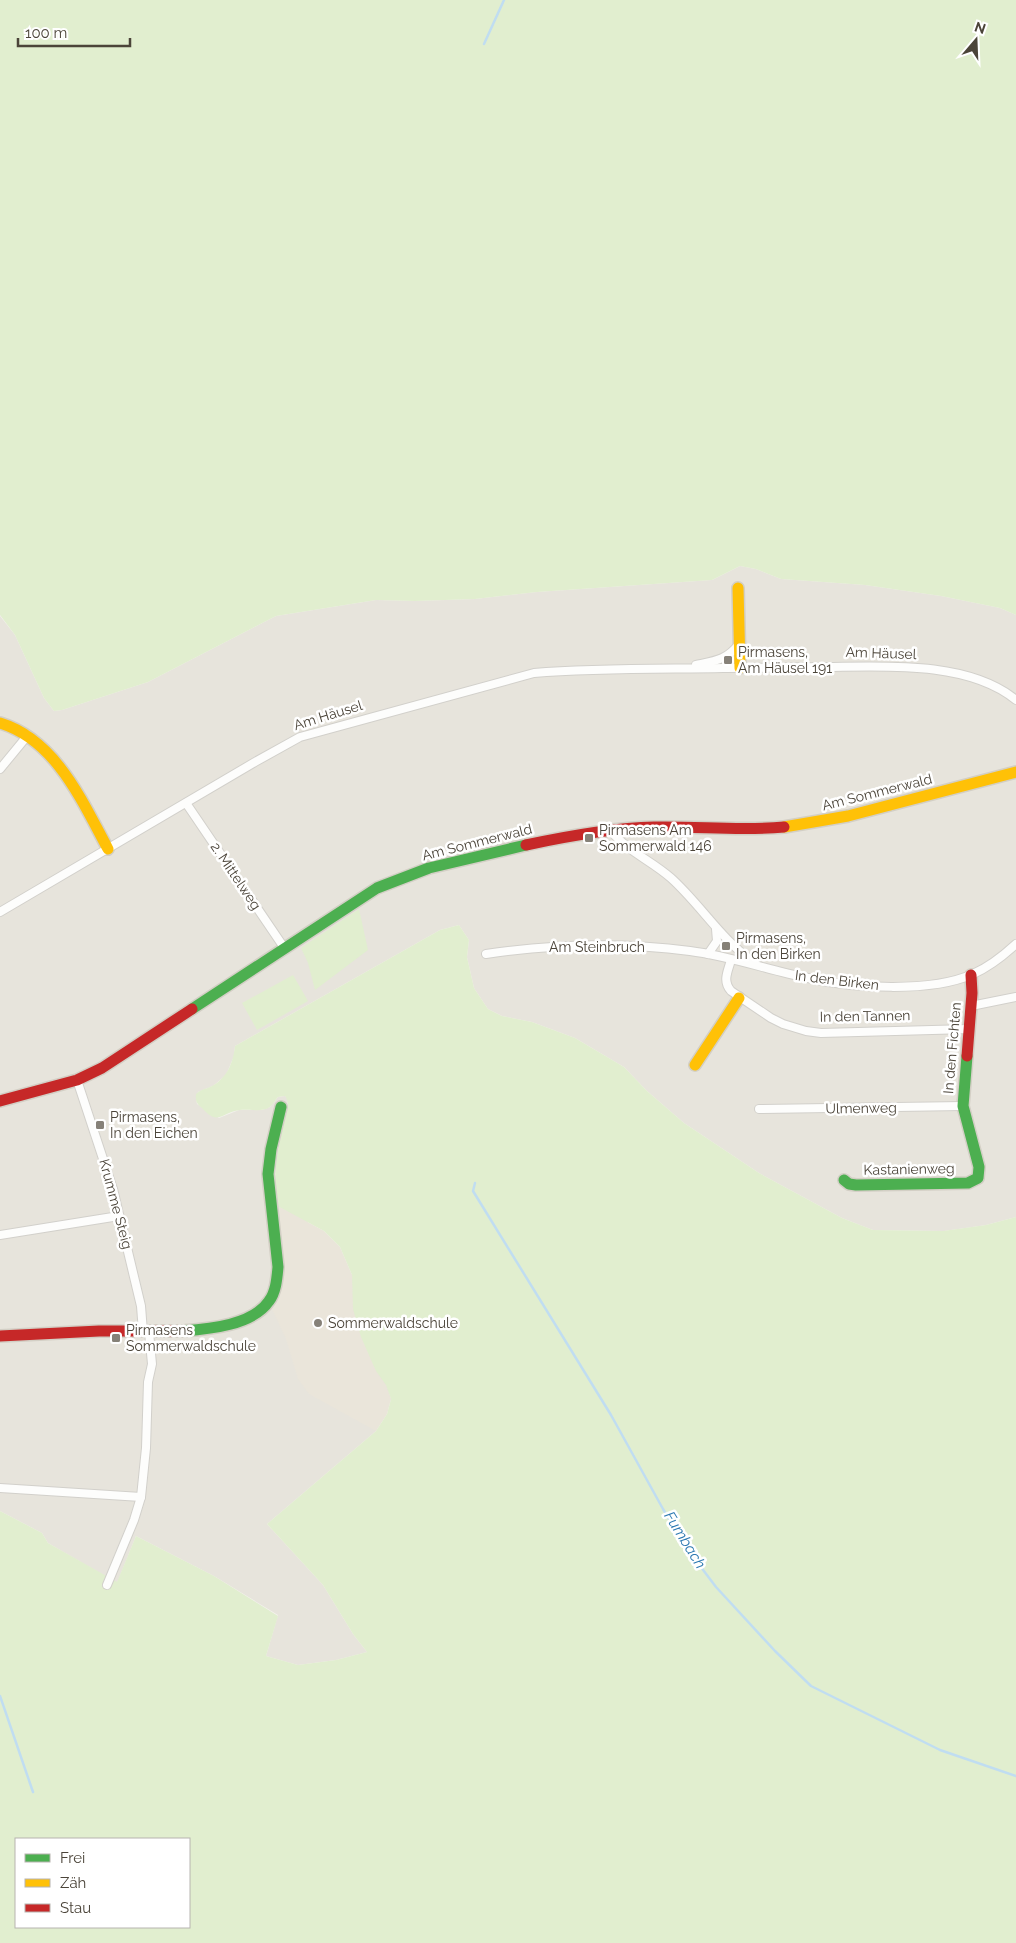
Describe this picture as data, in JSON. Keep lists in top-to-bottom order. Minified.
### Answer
{"streets":{"street":["Am Häusel","Am Sommerwald","2. Mittelweg","Am Steinbruch","In den Birken","In den Tannen","In den Fichten","Ulmenweg","Kastanienweg","Krumme Steig"]},"crossings":[["Am Häusel","2. Mittelweg"],["Am Sommerwald","2. Mittelweg"],["Am Sommerwald","In den Birken"],["Am Sommerwald","Krumme Steig"],["Am Steinbruch","In den Birken"],["Am Steinbruch","In den Tannen"],["In den Birken","In den Fichten"],["In den Tannen","In den Fichten"],["In den Fichten","Ulmenweg"],["In den Fichten","Kastanienweg"]],"water":["Fumbach"],"places":{"transit":["Pirmasens, Am Häusel 191","Pirmasens Am Sommerwald 146","Pirmasens, In den Birken","Pirmasens, In den Eichen","Pirmasens Sommerwaldschule"],"other":["Sommerwaldschule"]},"legend":["Frei","Zäh","Stau"],"scale_bar":"100 m","north":"top"}
